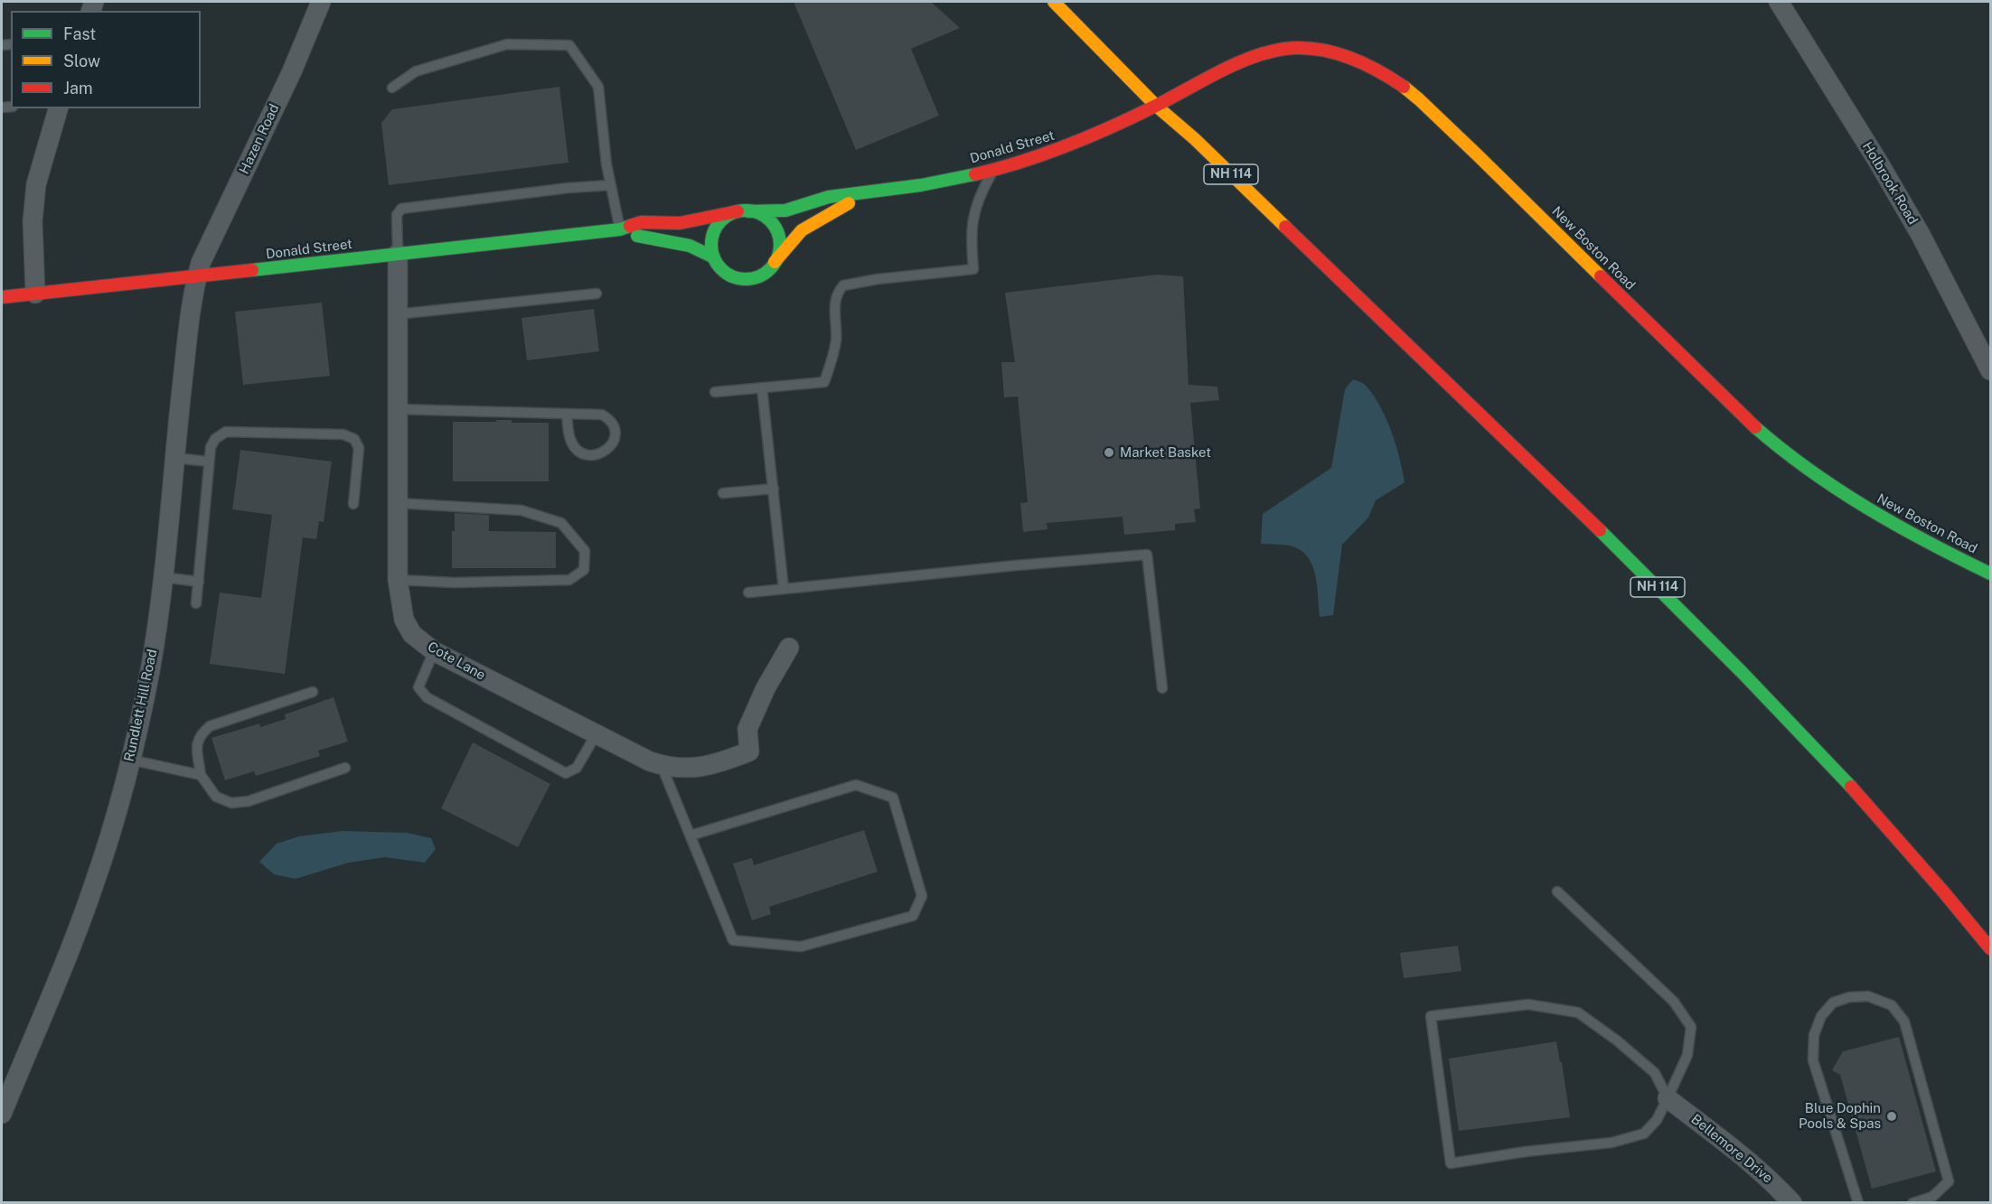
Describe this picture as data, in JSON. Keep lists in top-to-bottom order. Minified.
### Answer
{"streets":{"street":["Hazen Road","Donald Street","NH 114","Holbrook Road","New Boston Road","Cote Lane","Rundlett Hill Road","Bellemore Drive"]},"crossings":[["Hazen Road","Donald Street"],["Hazen Road","Rundlett Hill Road"],["Donald Street","NH 114"],["Donald Street","New Boston Road"],["Donald Street","Cote Lane"],["Donald Street","Rundlett Hill Road"],["NH 114","New Boston Road"]],"places":["Market Basket","Blue Dophin Pools & Spas"],"legend":["Fast","Slow","Jam"]}
